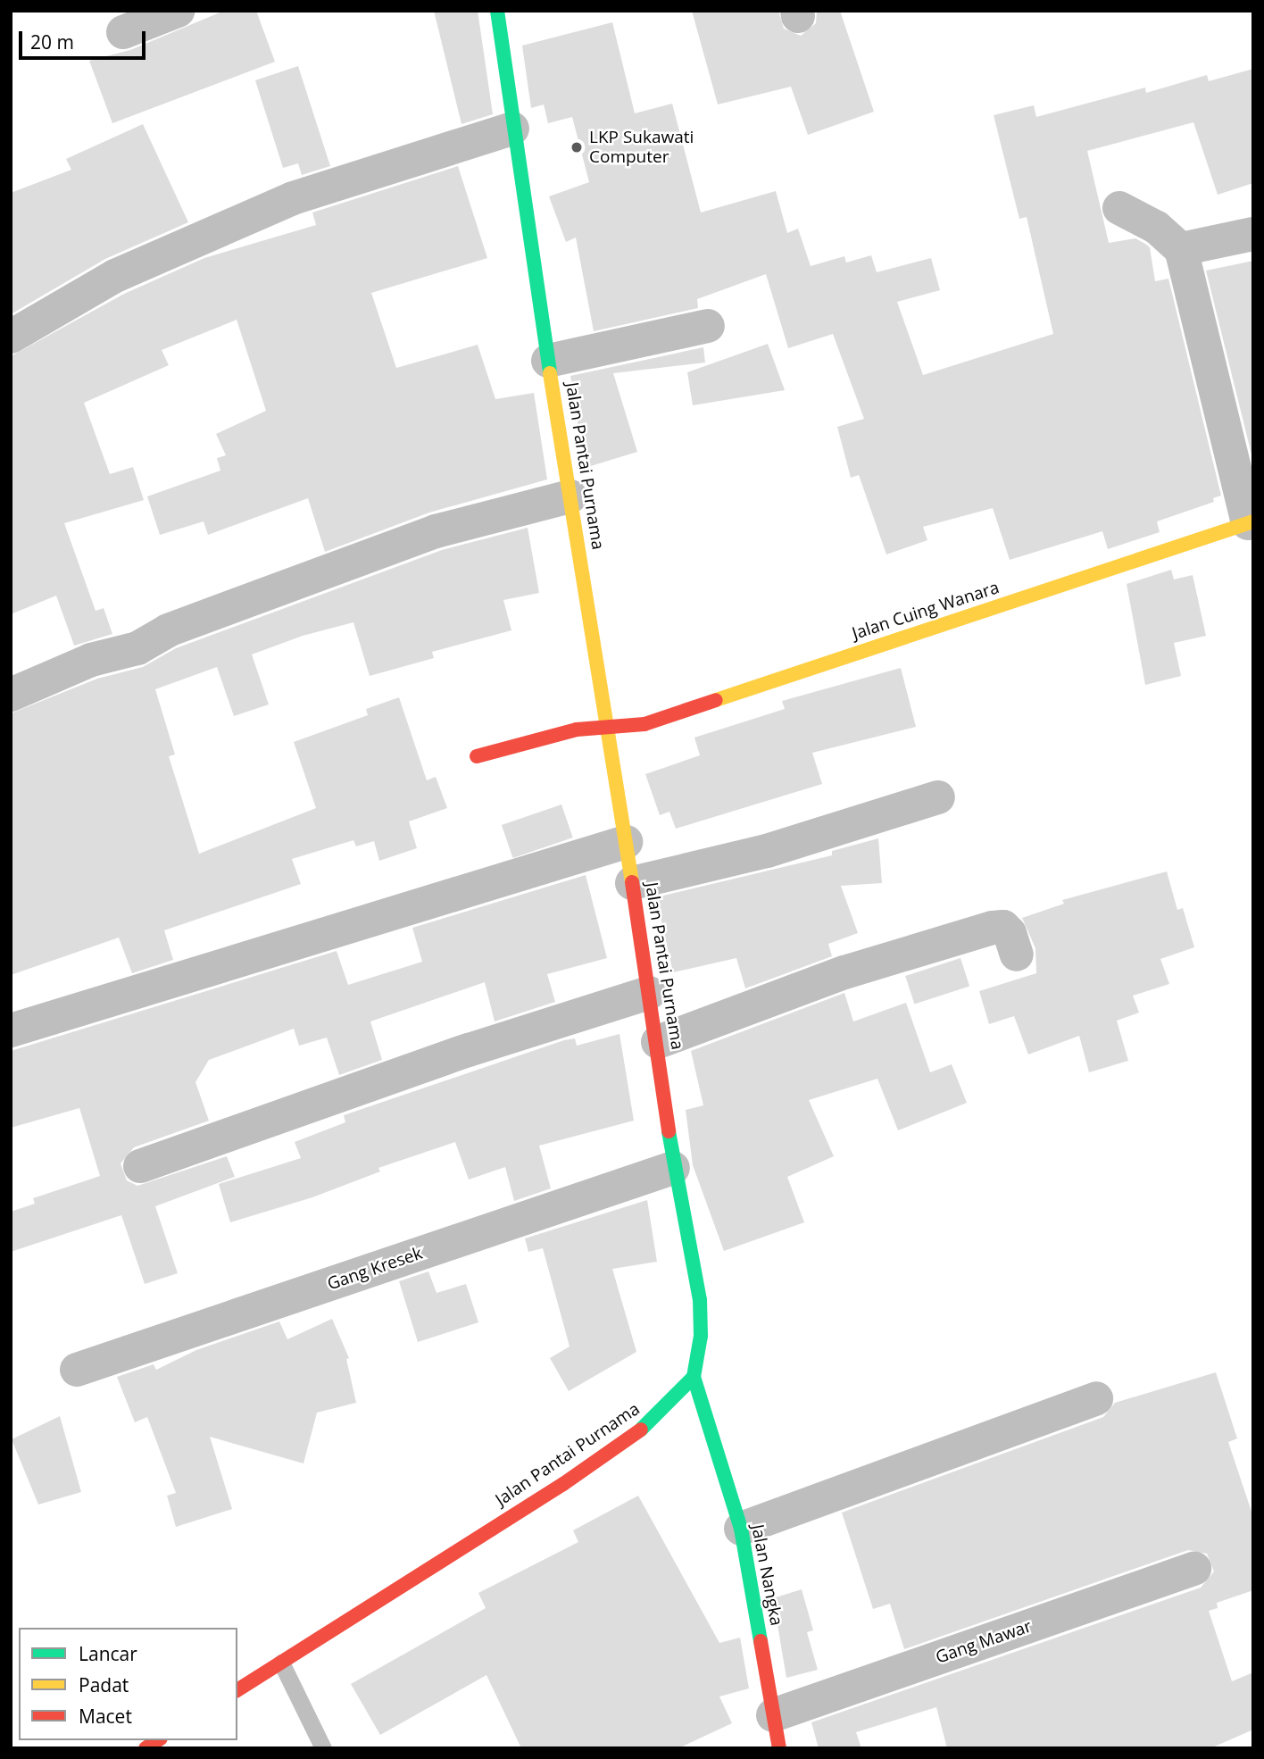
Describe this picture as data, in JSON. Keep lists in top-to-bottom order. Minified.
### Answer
{"streets":{"street":["Jalan Pantai Purnama","Jalan Cuing Wanara","Gang Kresek","Jalan Nangka","Gang Mawar"]},"crossings":[["Jalan Pantai Purnama","Jalan Cuing Wanara"],["Jalan Pantai Purnama","Gang Kresek"],["Jalan Pantai Purnama","Jalan Nangka"],["Jalan Nangka","Gang Mawar"]],"places":["LKP Sukawati Computer"],"legend":["Lancar","Padat","Macet"],"scale_bar":"20 m"}
